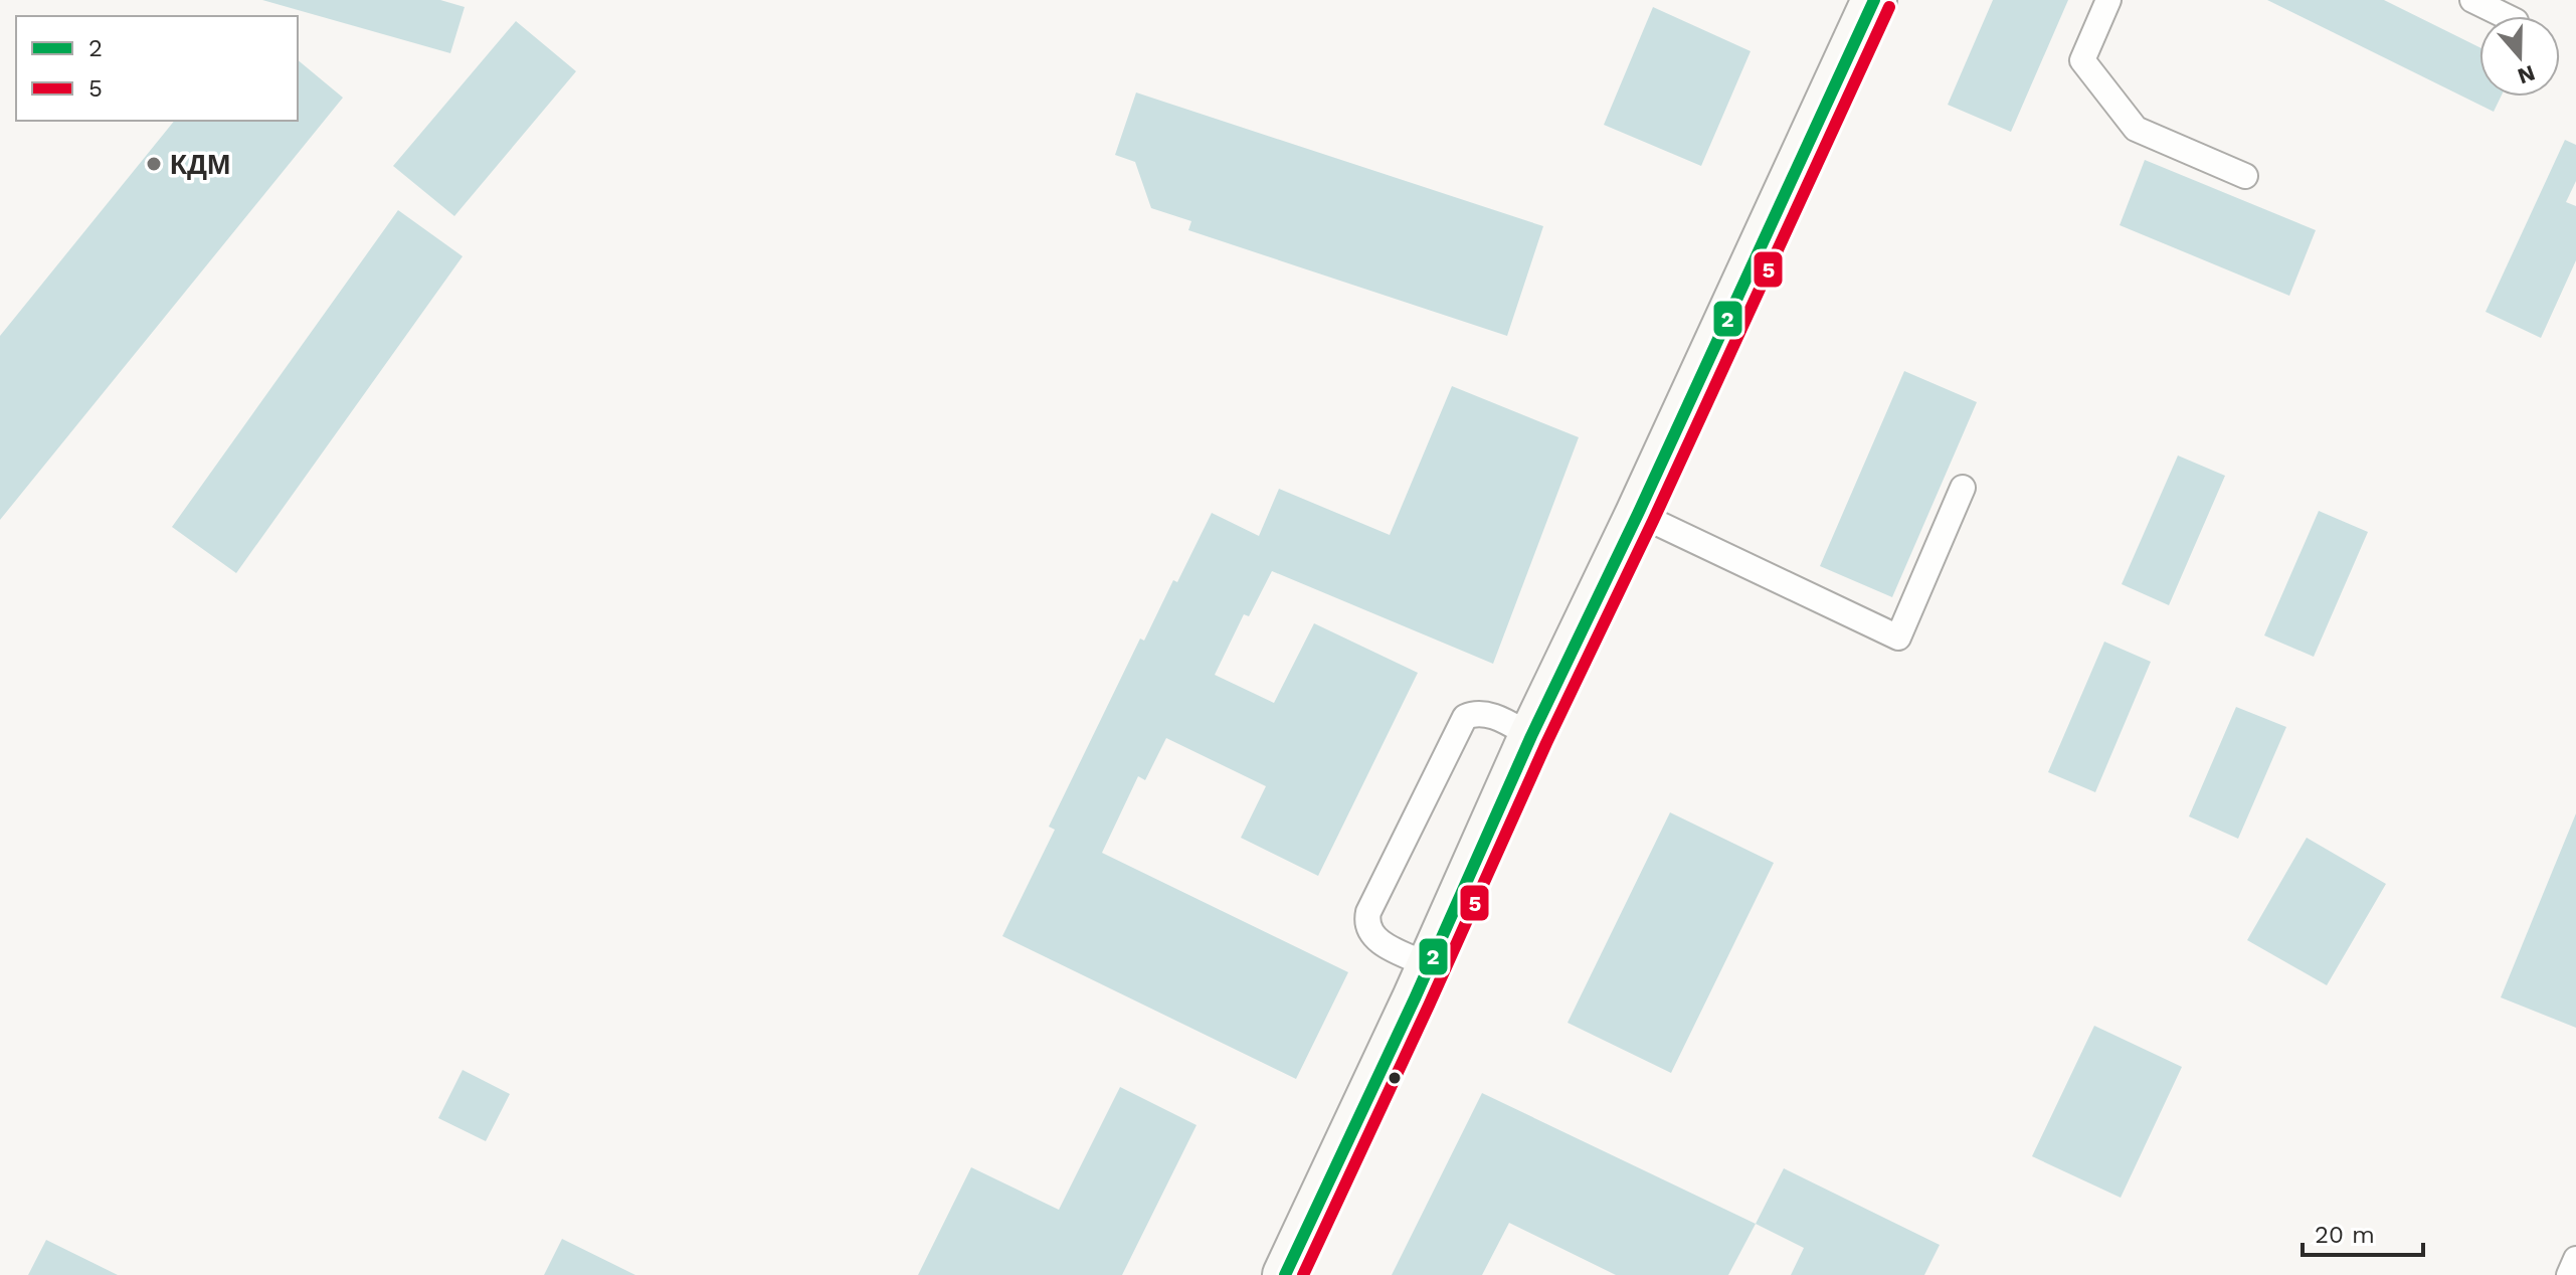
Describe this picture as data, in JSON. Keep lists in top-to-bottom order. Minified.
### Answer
{"places":["КДМ"],"lines":["transit line 2","transit line 5"],"legend":["2","5"],"scale_bar":"20 m","north":"bottom"}
